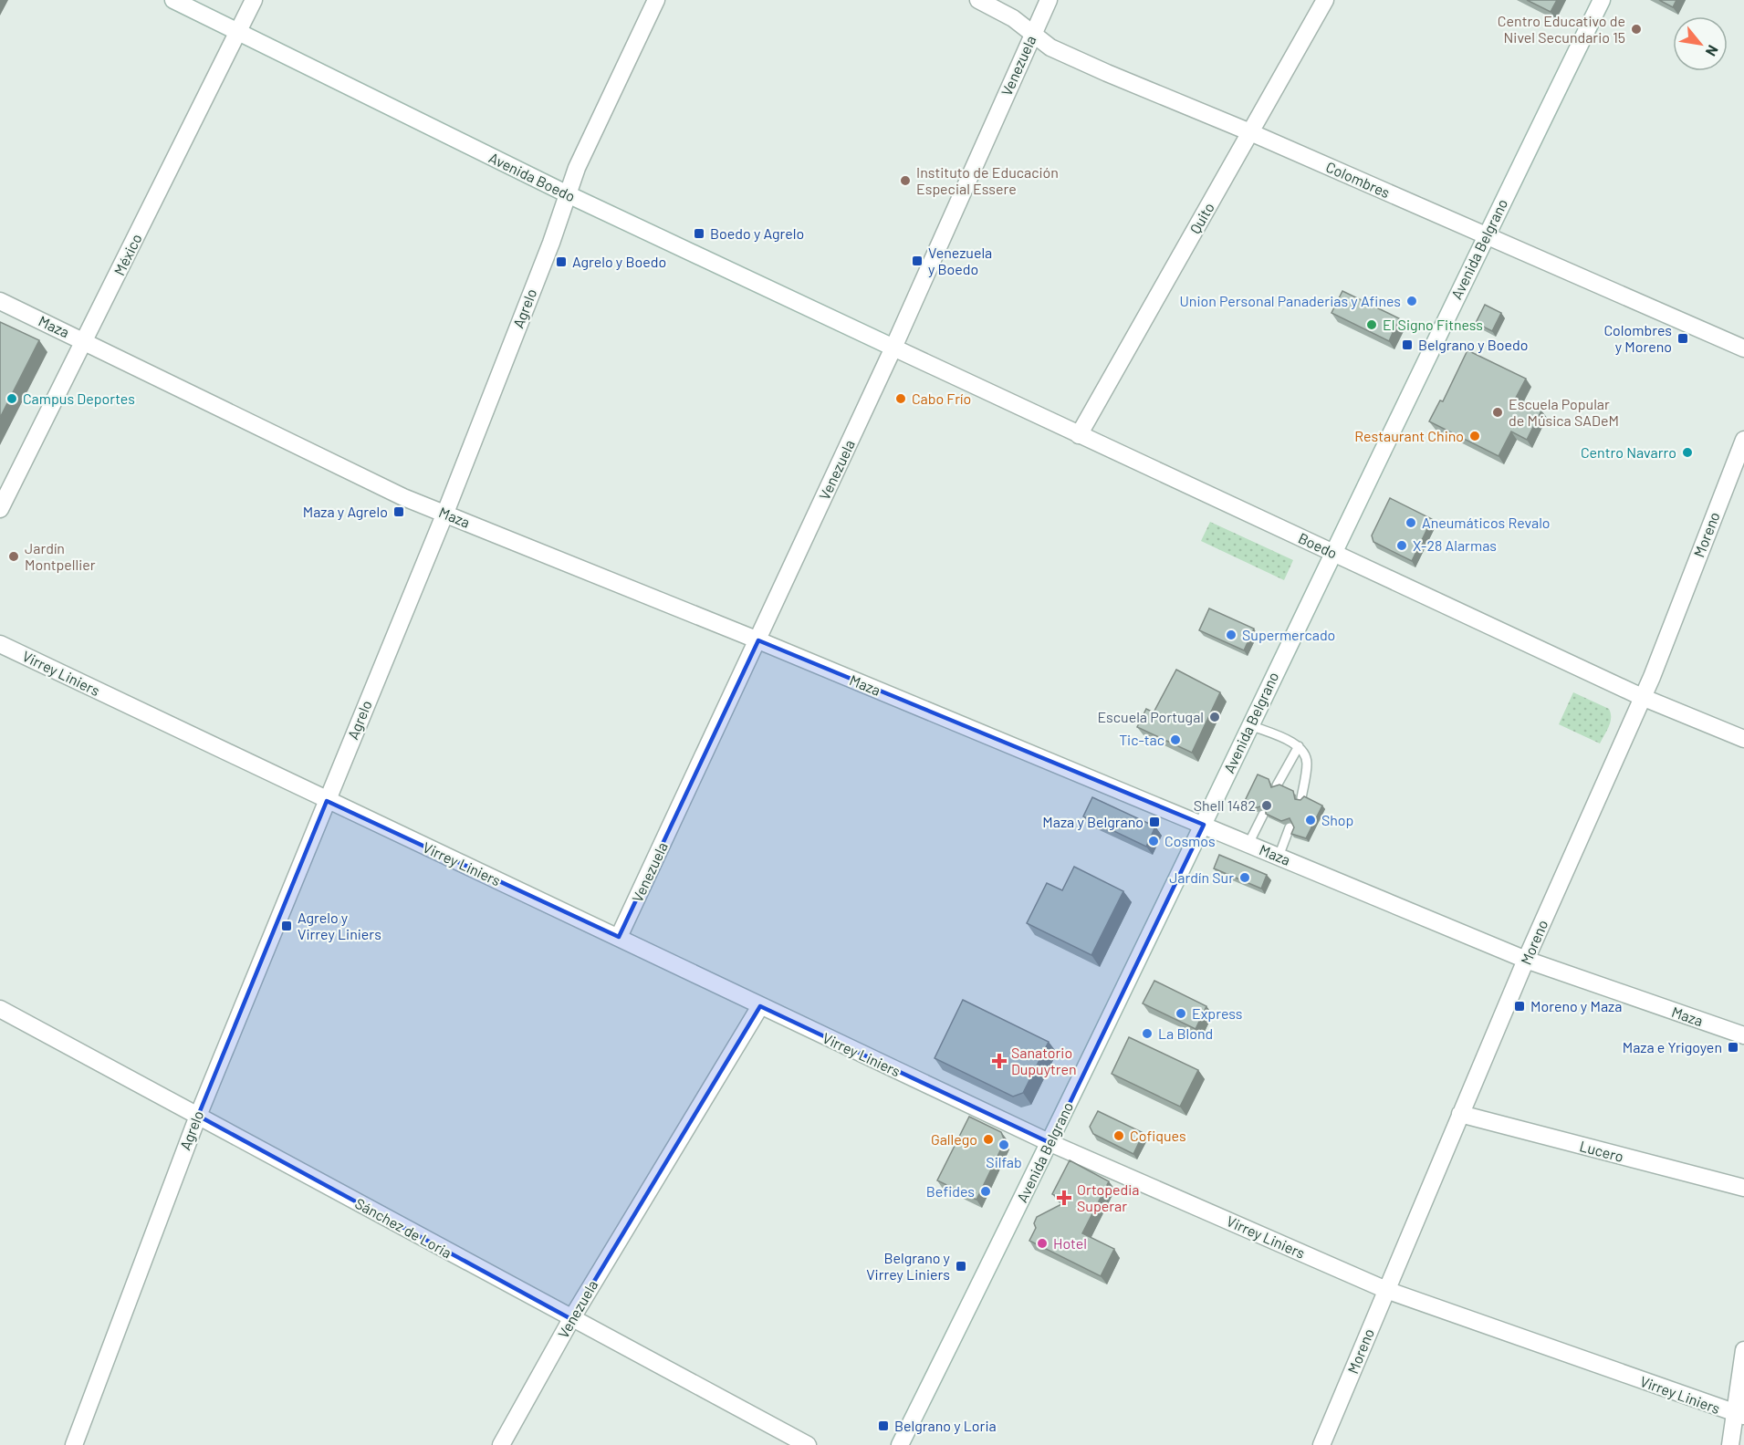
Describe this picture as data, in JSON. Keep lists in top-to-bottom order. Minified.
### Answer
{"streets":{"street":["Venezuela","Avenida Boedo","Colombres","Quito","Avenida Belgrano","México","Agrelo","Maza","Moreno","Boedo","Virrey Liniers","Lucero","Sánchez de Loria"]},"crossings":[["Venezuela","Avenida Boedo"],["Venezuela","Colombres"],["Venezuela","Maza"],["Venezuela","Boedo"],["Venezuela","Virrey Liniers"],["Venezuela","Sánchez de Loria"],["Avenida Boedo","México"],["Avenida Boedo","Agrelo"],["Avenida Boedo","Boedo"],["Colombres","Quito"],["Colombres","Avenida Belgrano"],["Quito","Boedo"],["Avenida Belgrano","Maza"],["Avenida Belgrano","Boedo"],["Avenida Belgrano","Virrey Liniers"],["México","Maza"],["Agrelo","Maza"],["Agrelo","Virrey Liniers"],["Agrelo","Sánchez de Loria"],["Maza","Moreno"],["Moreno","Boedo"],["Moreno","Virrey Liniers"],["Moreno","Lucero"]],"places":{"other":["Centro Educativo de Nivel Secundario 15","Instituto de Educación Especial Essere","Union Personal Panaderias y Afines","El Signo Fitness","Campus Deportes","Cabo Frío","Escuela Popular de Música SADeM","Restaurant Chino","Centro Navarro","Aneumáticos Revalo","X-28 Alarmas","Jardín Montpellier","Supermercado","Escuela Portugal","Tic-tac","Shell 1482","Shop","Cosmos","Jardín Sur","Express","La Blond","Cofiques","Gallego","Silfab","Befides","Hotel"],"transit":["Boedo y Agrelo","Venezuela y Boedo","Agrelo y Boedo","Colombres y Moreno","Belgrano y Boedo","Maza y Agrelo","Maza y Belgrano","Agrelo y Virrey Liniers","Moreno y Maza","Maza e Yrigoyen","Belgrano y Virrey Liniers","Belgrano y Loria"],"health":["Sanatorio Dupuytren","Ortopedia Superar"]},"north":"bottom right"}
